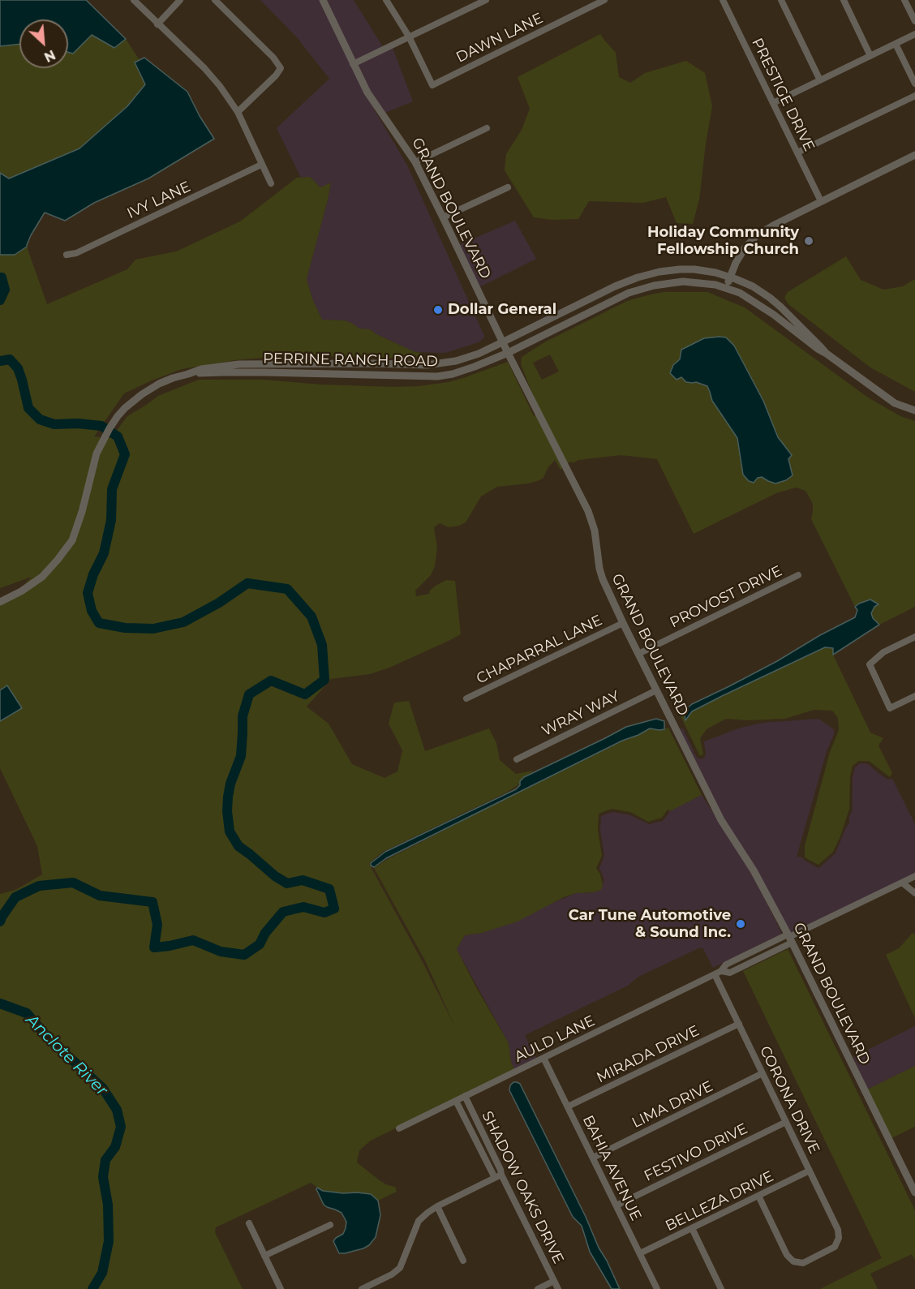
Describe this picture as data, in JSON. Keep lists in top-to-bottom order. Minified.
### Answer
{"streets":{"street":["DAWN LANE","PRESTIGE DRIVE","IVY LANE","GRAND BOULEVARD","PERRINE RANCH ROAD","PROVOST DRIVE","CHAPARRAL LANE","WRAY WAY","AULD LANE","MIRADA DRIVE","CORONA DRIVE","LIMA DRIVE","FESTIVO DRIVE","BAHIA AVENUE","SHADOW OAKS DRIVE","BELLEZA DRIVE"]},"crossings":[["GRAND BOULEVARD","PERRINE RANCH ROAD"],["GRAND BOULEVARD","PROVOST DRIVE"],["GRAND BOULEVARD","CHAPARRAL LANE"],["GRAND BOULEVARD","WRAY WAY"],["GRAND BOULEVARD","AULD LANE"],["AULD LANE","CORONA DRIVE"],["AULD LANE","BAHIA AVENUE"],["AULD LANE","SHADOW OAKS DRIVE"],["MIRADA DRIVE","CORONA DRIVE"],["MIRADA DRIVE","BAHIA AVENUE"],["CORONA DRIVE","LIMA DRIVE"],["CORONA DRIVE","FESTIVO DRIVE"],["CORONA DRIVE","BELLEZA DRIVE"],["LIMA DRIVE","BAHIA AVENUE"],["FESTIVO DRIVE","BAHIA AVENUE"],["BAHIA AVENUE","BELLEZA DRIVE"]],"water":["Anclote River"],"places":["Holiday Community Fellowship Church","Dollar General","Car Tune Automotive & Sound Inc."],"north":"bottom right"}
